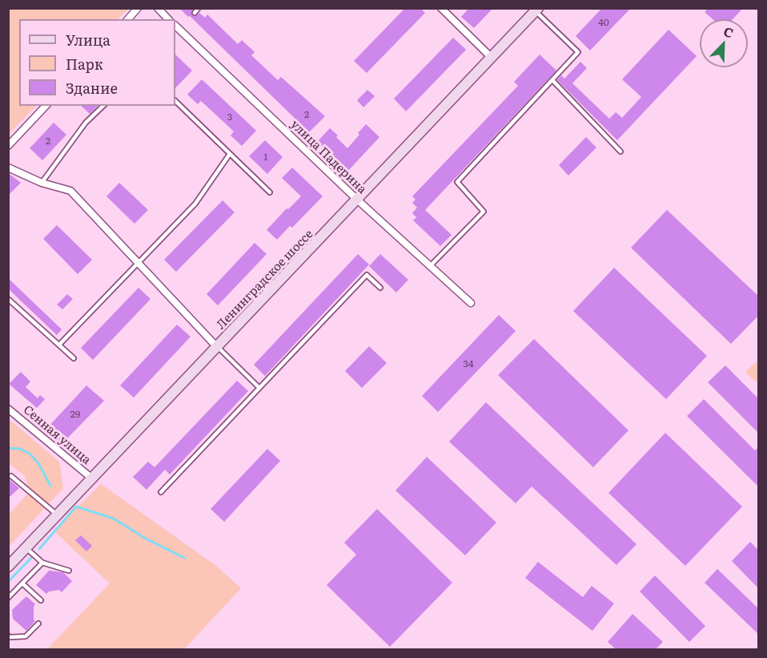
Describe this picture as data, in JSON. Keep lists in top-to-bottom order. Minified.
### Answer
{"streets":{"main road":["Ленинградское шоссе"],"street":["улица Падерина","Сенная улица"]},"crossings":[["улица Падерина","Ленинградское шоссе"],["Ленинградское шоссе","Сенная улица"]],"house_numbers":["40","2","3","2","1","34","29"],"legend":["Улица","Парк","Здание"],"north":"top right"}
